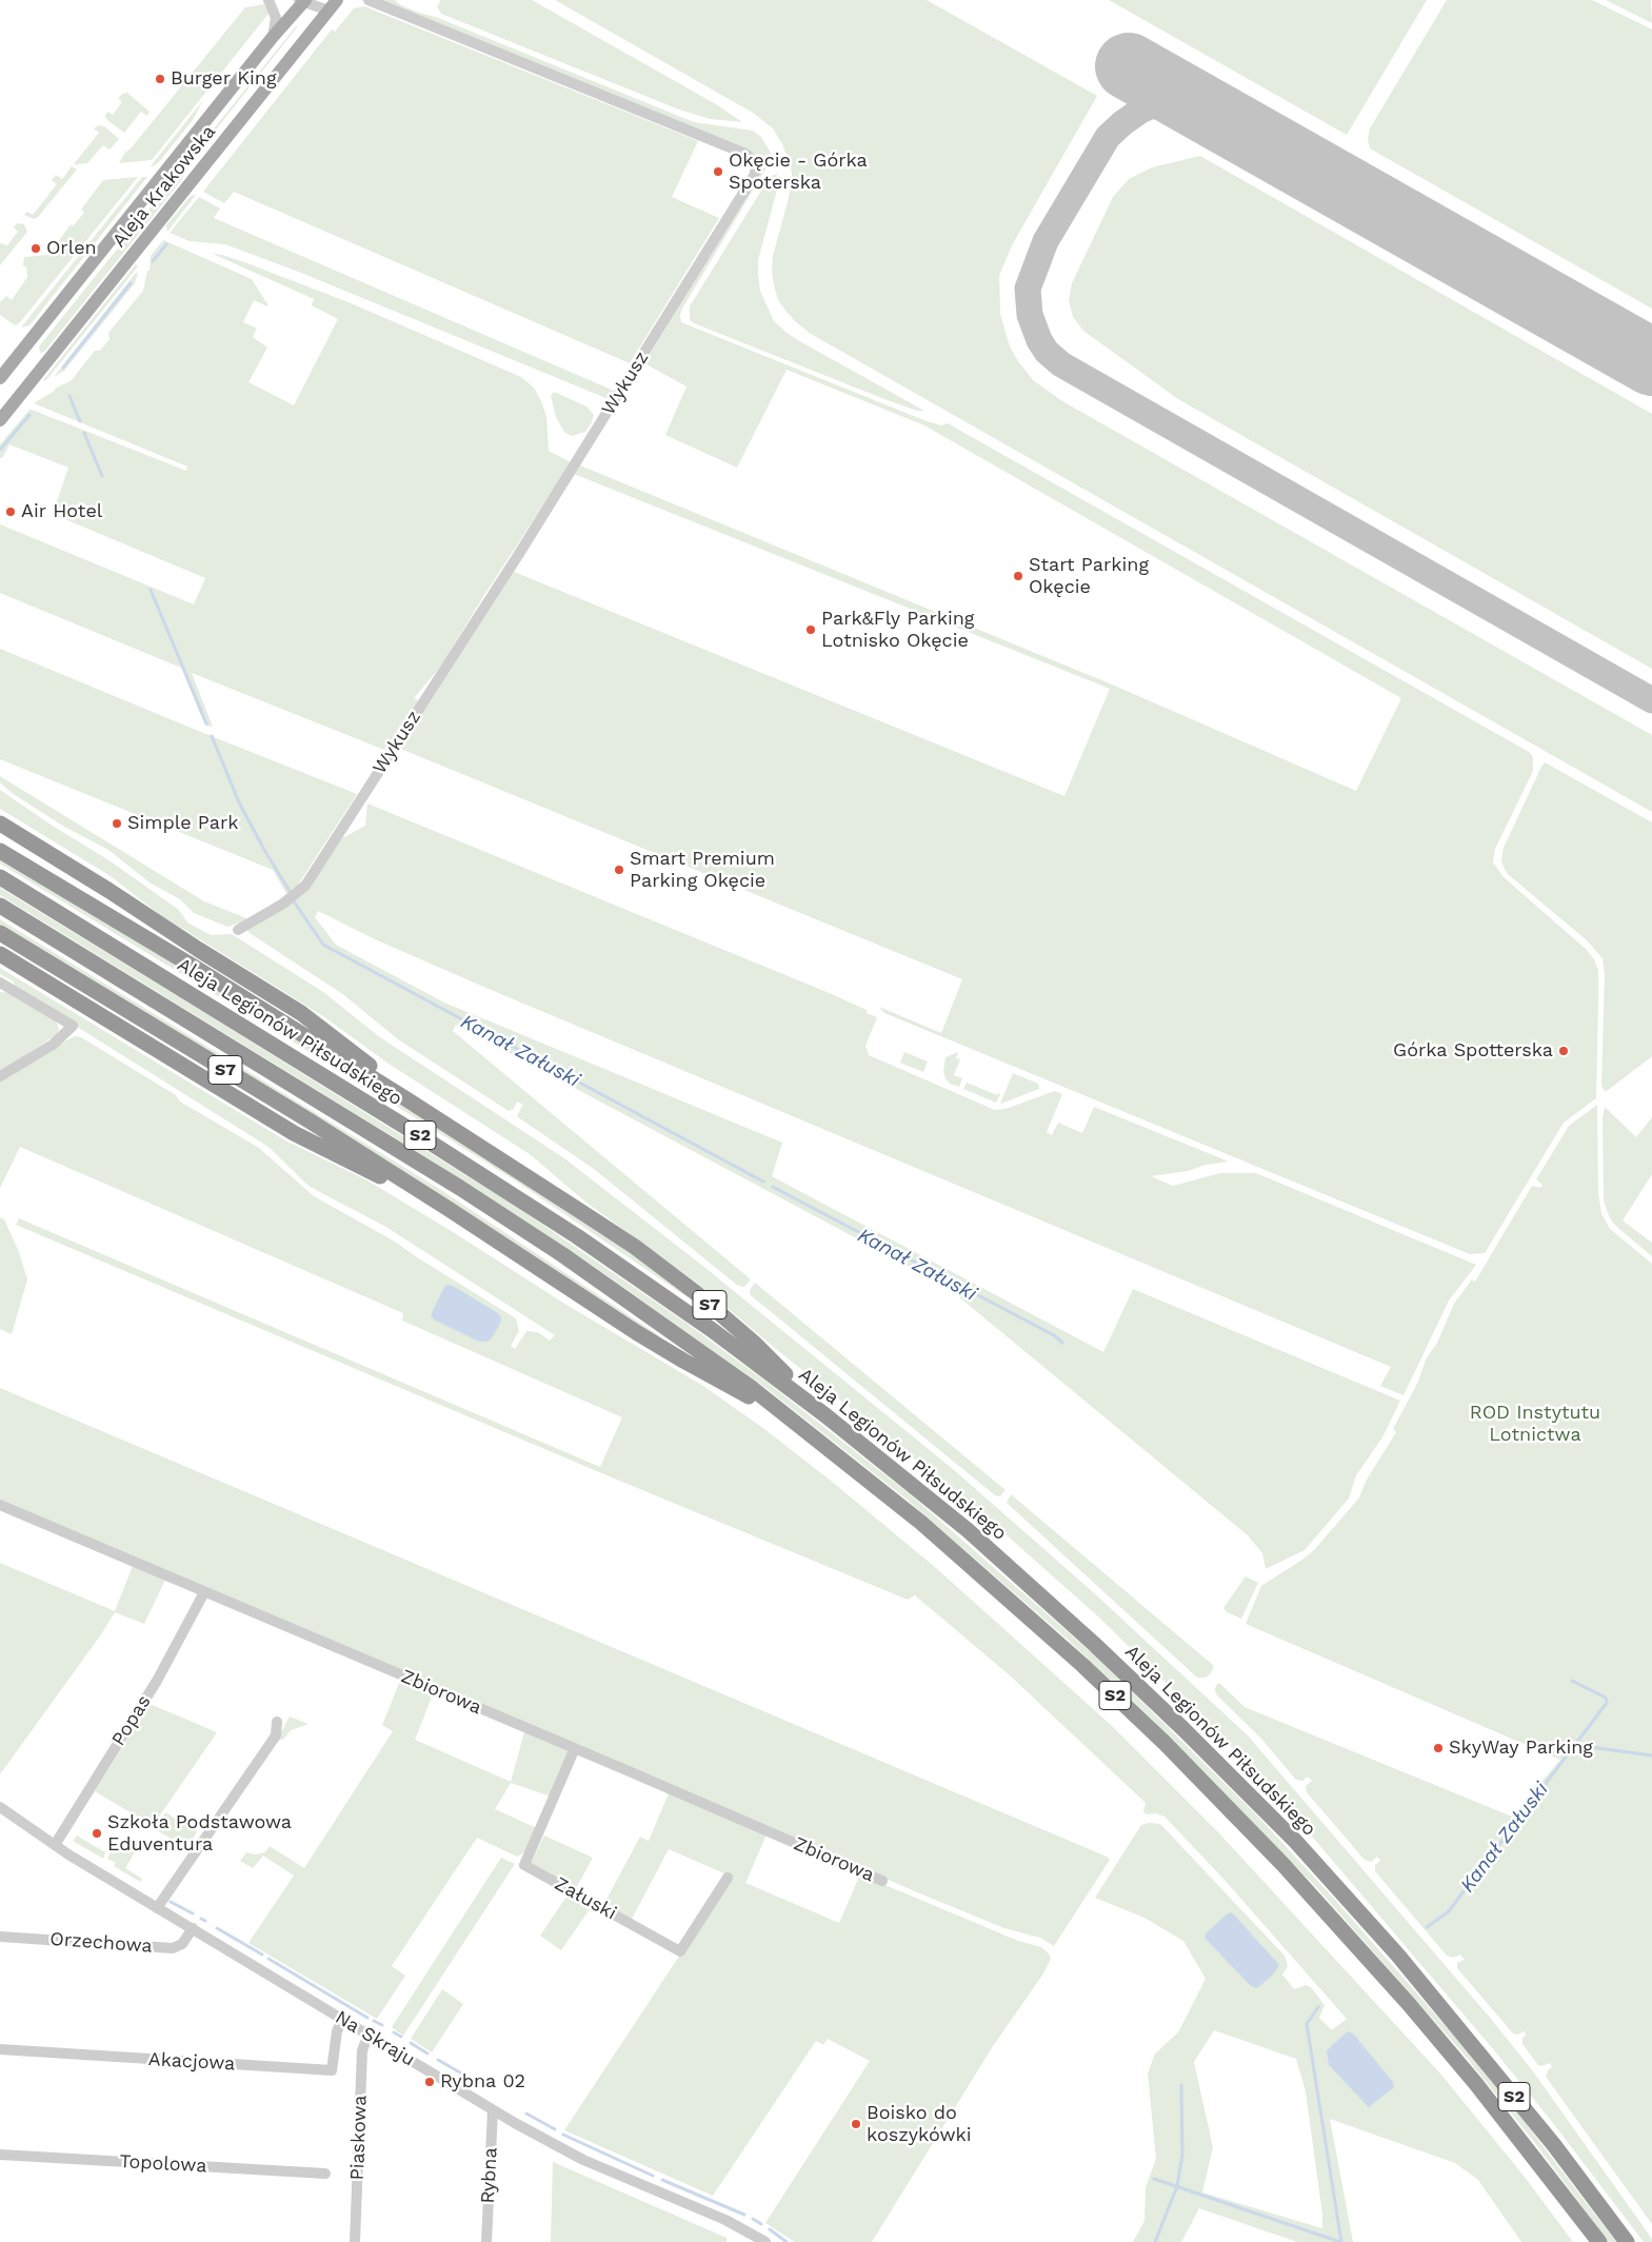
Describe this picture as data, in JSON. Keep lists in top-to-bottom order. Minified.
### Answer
{"streets":{"highway":["Aleja Legionów Piłsudskiego","S7","S2"],"main road":["Aleja Krakowska"],"street":["Wykusz","Zbiorowa","Popas","Załuski","Orzechowa","Na Skraju","Akacjowa","Piaskowa","Topolowa","Rybna"]},"crossings":[["Aleja Legionów Piłsudskiego","S7"],["S7","S2"],["Zbiorowa","Popas"],["Zbiorowa","Załuski"],["Popas","Na Skraju"],["Orzechowa","Na Skraju"],["Na Skraju","Akacjowa"],["Na Skraju","Piaskowa"],["Na Skraju","Rybna"]],"water":["Kanał Załuski"],"parks":["ROD Instytutu Lotnictwa"],"places":["Burger King","Okęcie - Górka Spoterska","Orlen","Air Hotel","Start Parking Okęcie","Park&Fly Parking Lotnisko Okęcie","Simple Park","Smart Premium Parking Okęcie","Górka Spotterska","SkyWay Parking","Szkoła Podstawowa Eduventura","Rybna 02","Boisko do koszykówki"]}
